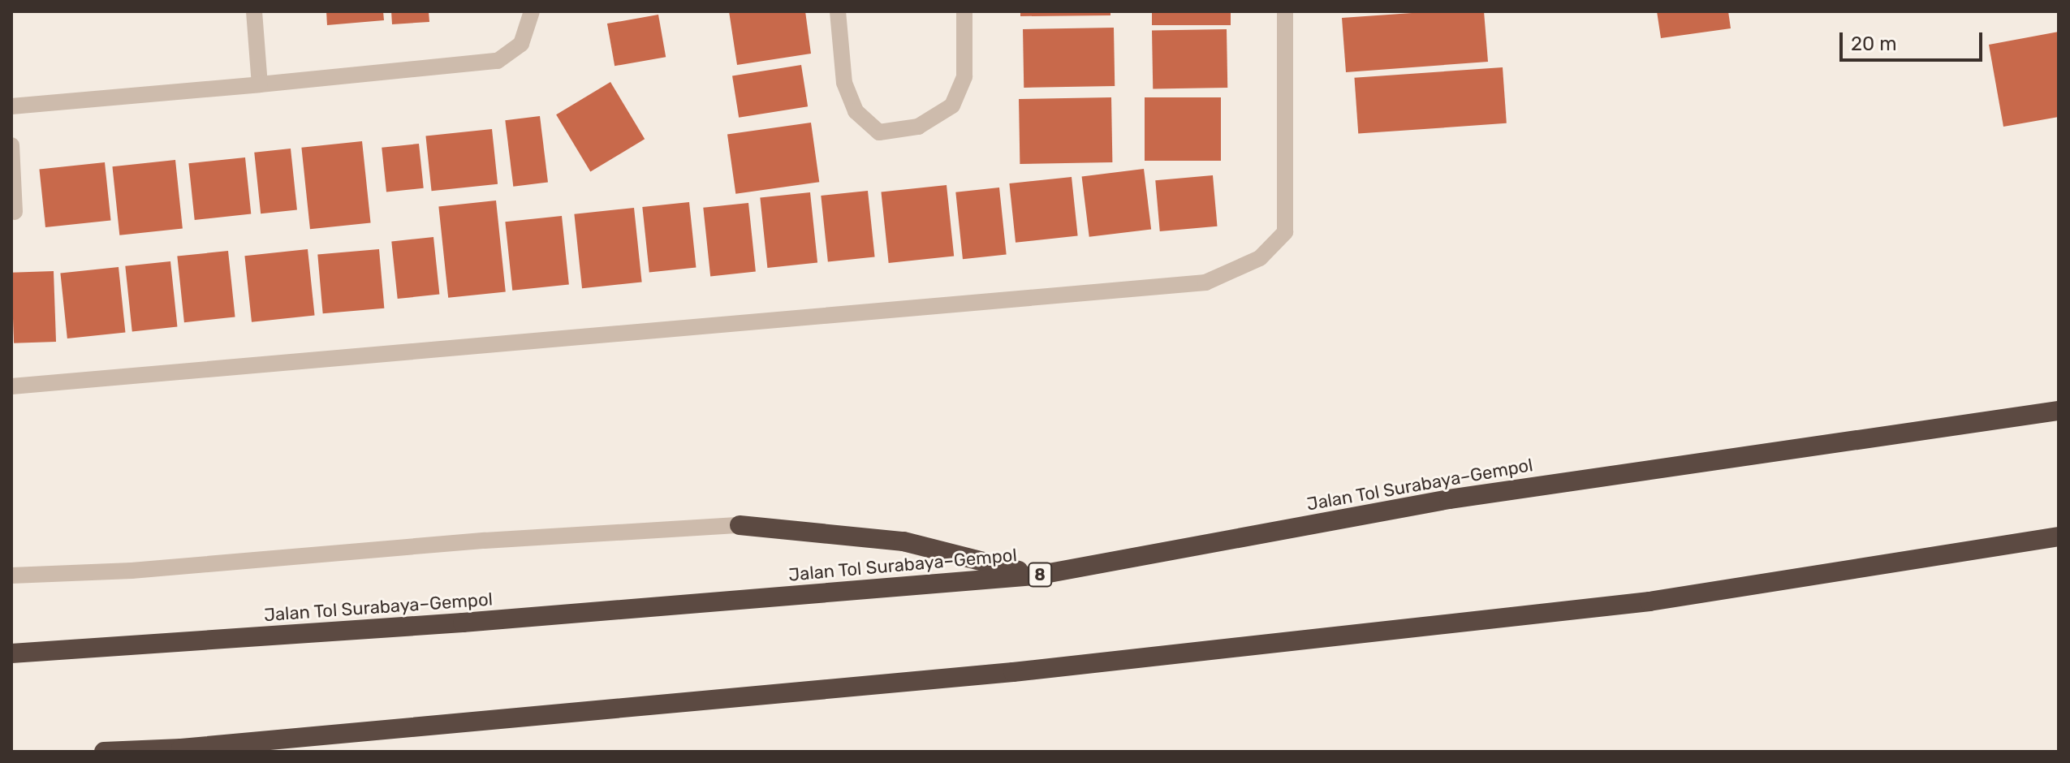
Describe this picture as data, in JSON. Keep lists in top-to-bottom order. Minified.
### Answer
{"streets":{"highway":["Jalan Tol Surabaya–Gempol","8"]},"scale_bar":"20 m"}
